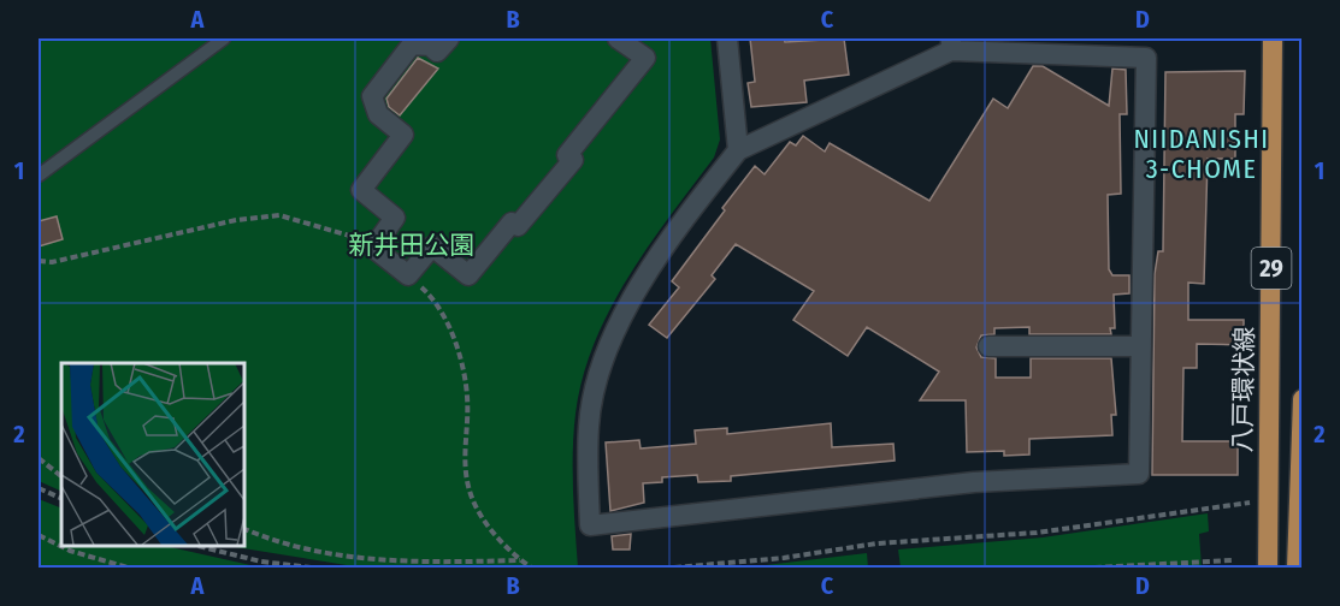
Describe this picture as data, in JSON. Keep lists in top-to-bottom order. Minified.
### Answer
{"streets":{"main road":["29","八戸環状線"]},"districts":["NIIDANISHI 3-CHOME"],"parks":["新井田公園"],"grid":{"columns":["A","B","C","D"],"rows":["1","2"]}}
